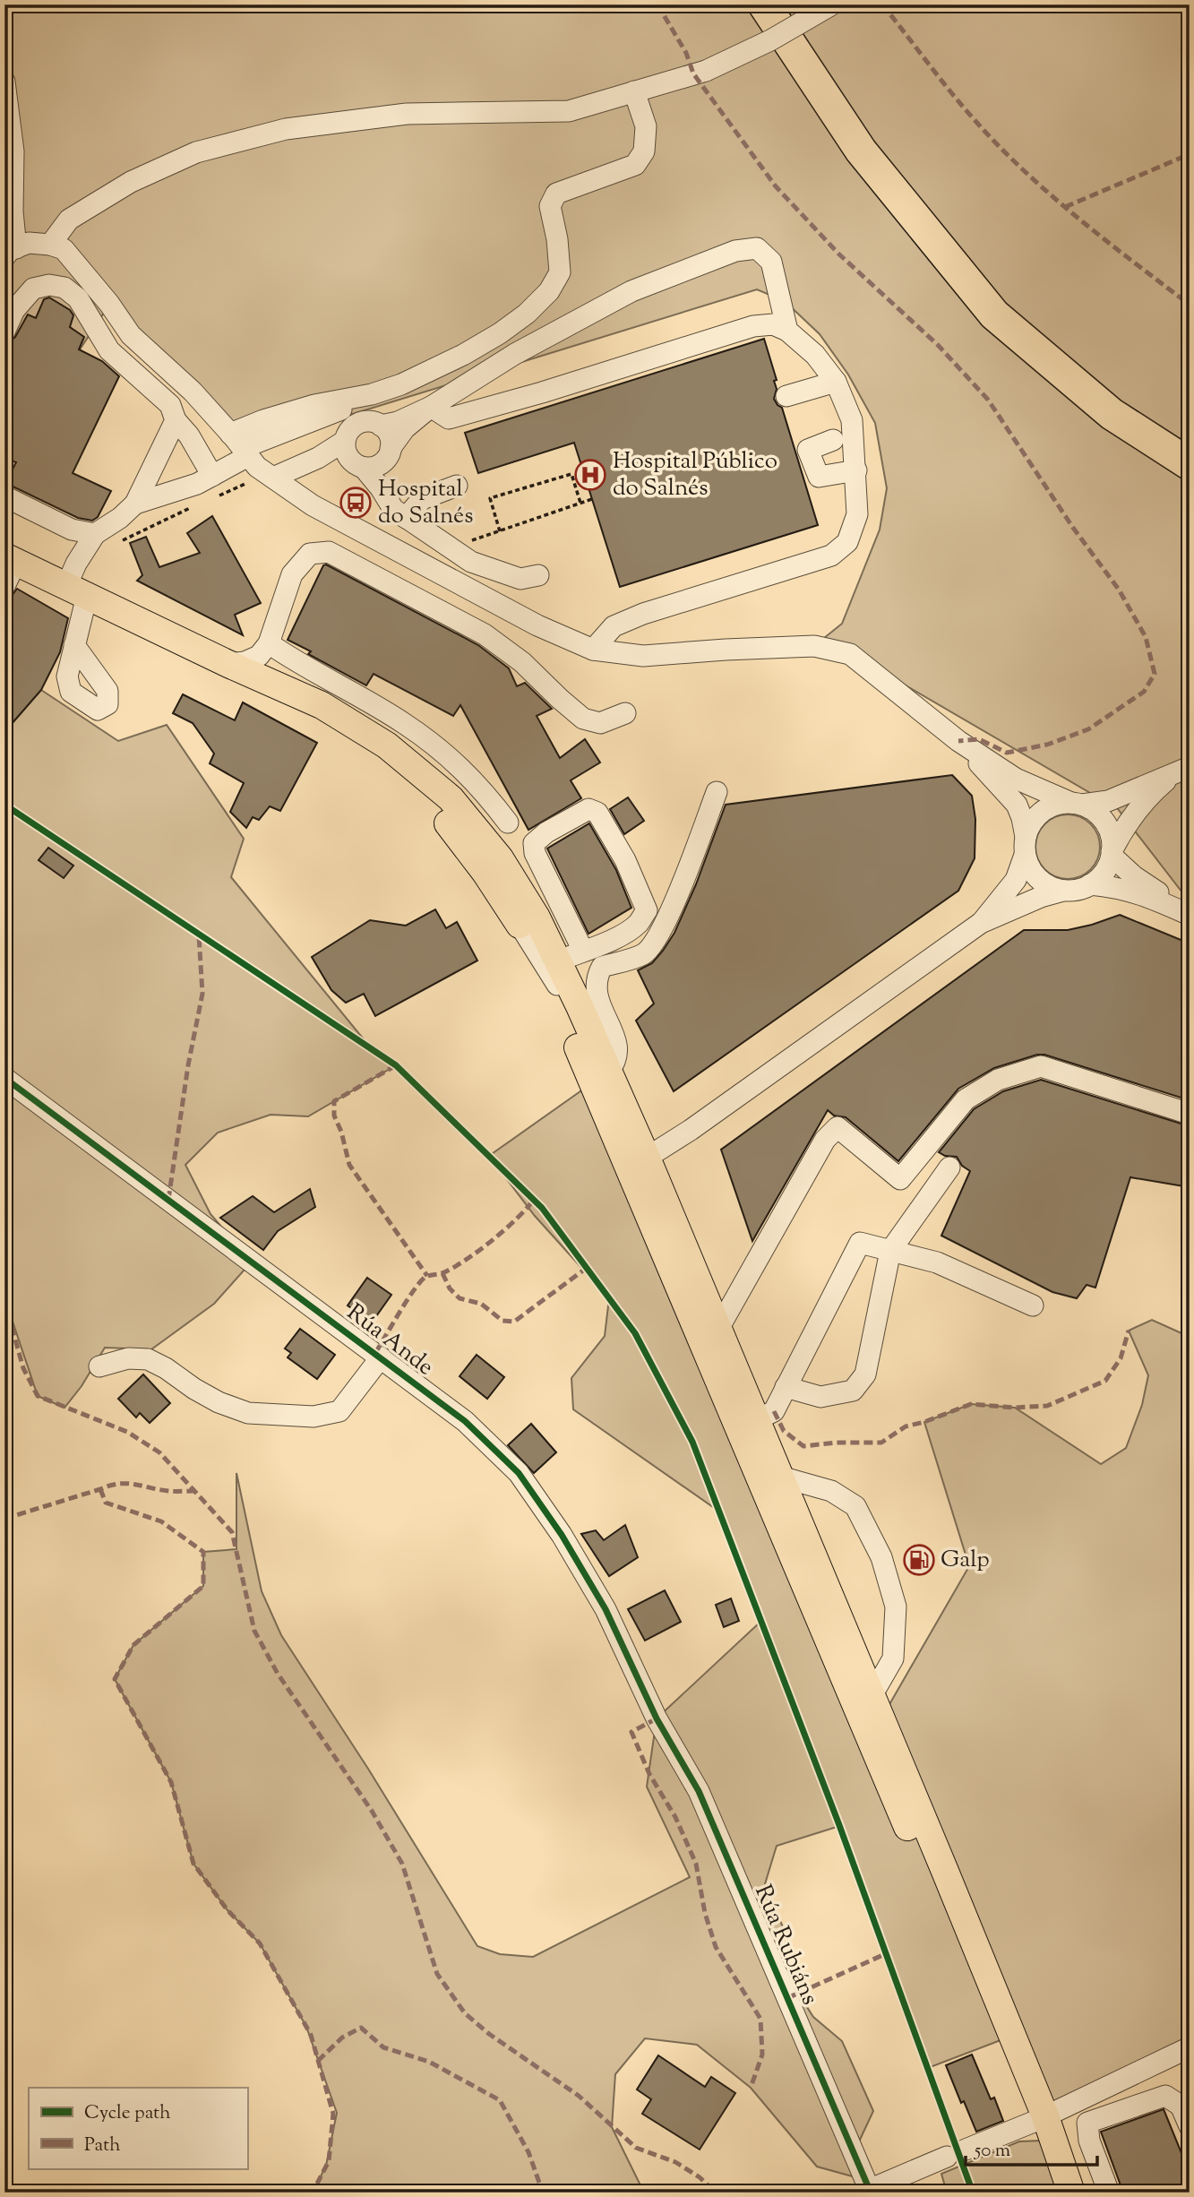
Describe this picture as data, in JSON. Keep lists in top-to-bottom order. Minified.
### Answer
{"streets":{"street":["Rúa Ande","Rúa Rubiáns"]},"crossings":[["Rúa Ande","Rúa Rubiáns"]],"places":{"hospital":["Hospital Público do Salnés"],"bus stop":["Hospital do Salnés"],"fuel station":["Galp"]},"legend":["Cycle path","Path"],"scale_bar":"50 m"}
